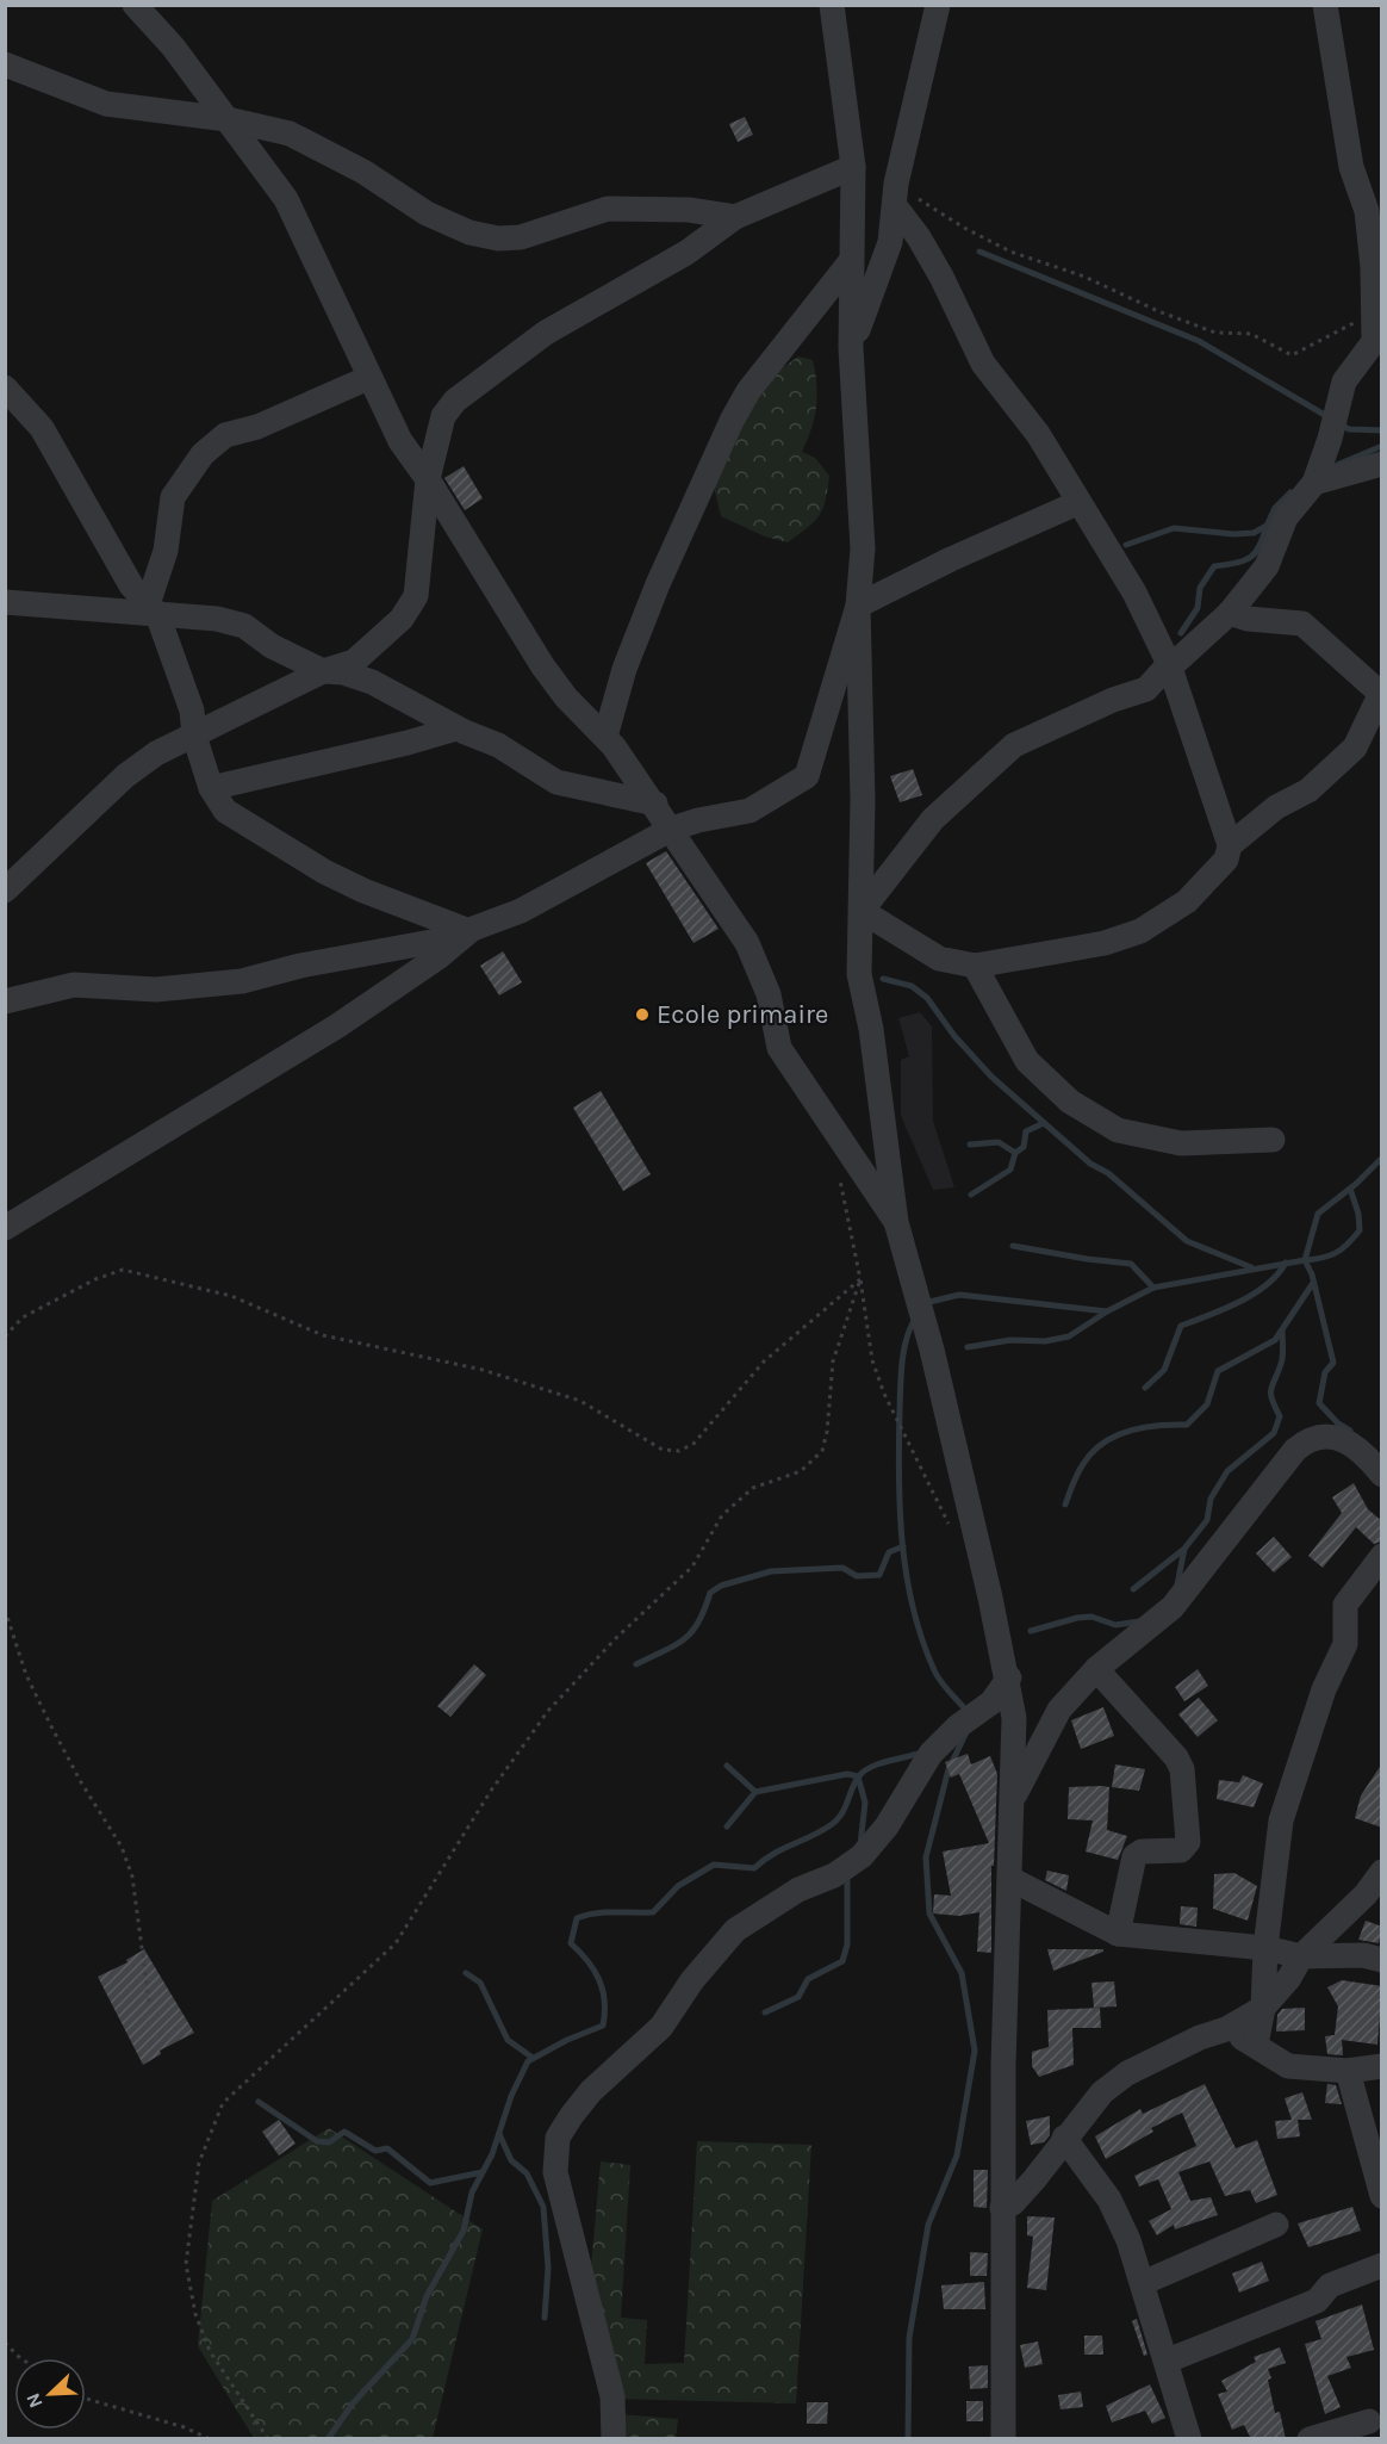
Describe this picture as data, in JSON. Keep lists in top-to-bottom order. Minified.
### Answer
{"places":["Ecole primaire"],"north":"bottom left"}
